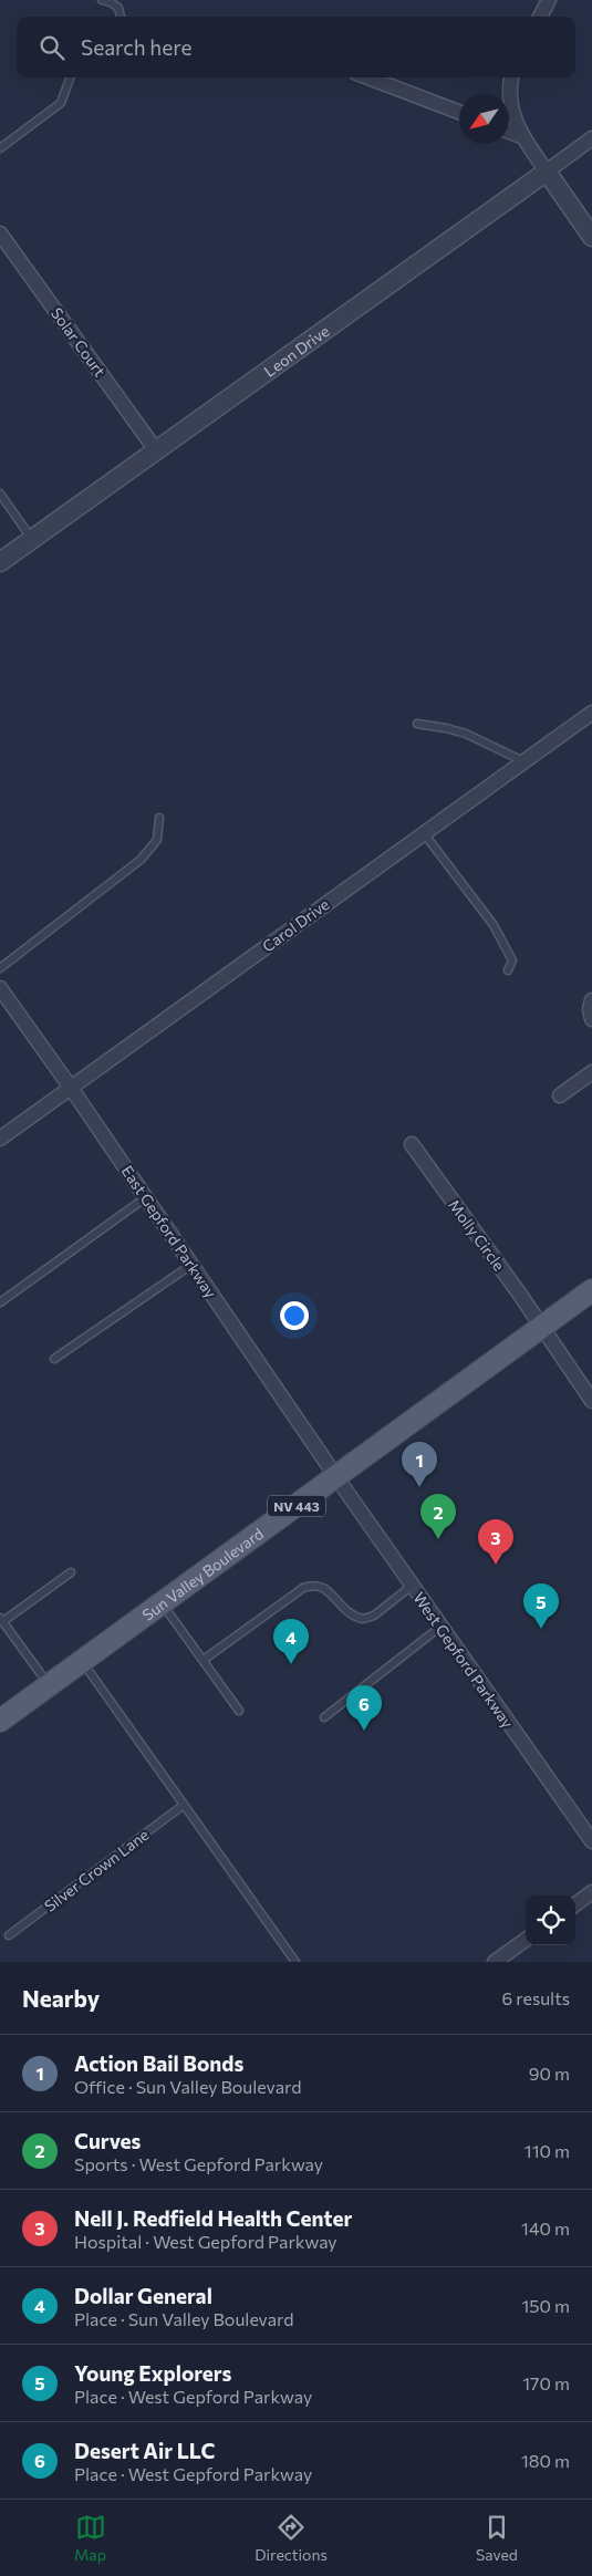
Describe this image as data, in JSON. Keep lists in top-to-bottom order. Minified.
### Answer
{"streets":{"main road":["NV 443","Sun Valley Boulevard"],"street":["Solar Court","Leon Drive","Carol Drive","East Gepford Parkway","Molly Circle","West Gepford Parkway"],"lane":["Silver Crown Lane"]},"crossings":[["Solar Court","Leon Drive"],["Carol Drive","East Gepford Parkway"],["East Gepford Parkway","Sun Valley Boulevard"],["East Gepford Parkway","West Gepford Parkway"],["Molly Circle","Sun Valley Boulevard"],["Sun Valley Boulevard","West Gepford Parkway"]],"north":"bottom left","page":{"search":"Search here","pins":["1","2","3","5","4","6"],"heading":["Nearby","6 results"],"list":[{"mark":"1","name":"Action Bail Bonds","note":"Office · Sun Valley Boulevard","value":"90 m"},{"mark":"2","name":"Curves","note":"Sports · West Gepford Parkway","value":"110 m"},{"mark":"3","name":"Nell J. Redfield Health Center","note":"Hospital · West Gepford Parkway","value":"140 m"},{"mark":"4","name":"Dollar General","note":"Place · Sun Valley Boulevard","value":"150 m"},{"mark":"5","name":"Young Explorers","note":"Place · West Gepford Parkway","value":"170 m"},{"mark":"6","name":"Desert Air LLC","note":"Place · West Gepford Parkway","value":"180 m"}],"nav":["Map","Directions","Saved"]}}
